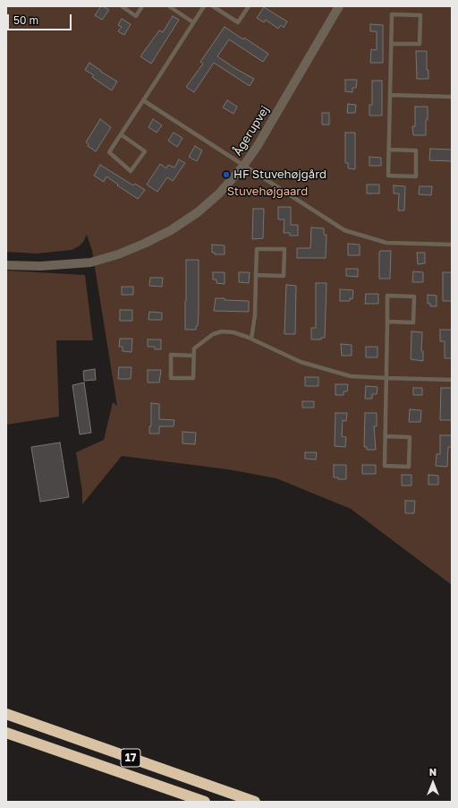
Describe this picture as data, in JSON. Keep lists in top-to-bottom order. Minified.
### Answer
{"streets":{"highway":["17"],"street":["Ågerupvej"]},"parks":["Stuvehøjgaard"],"places":["HF Stuvehøjgård"],"scale_bar":"50 m","north":"top"}
